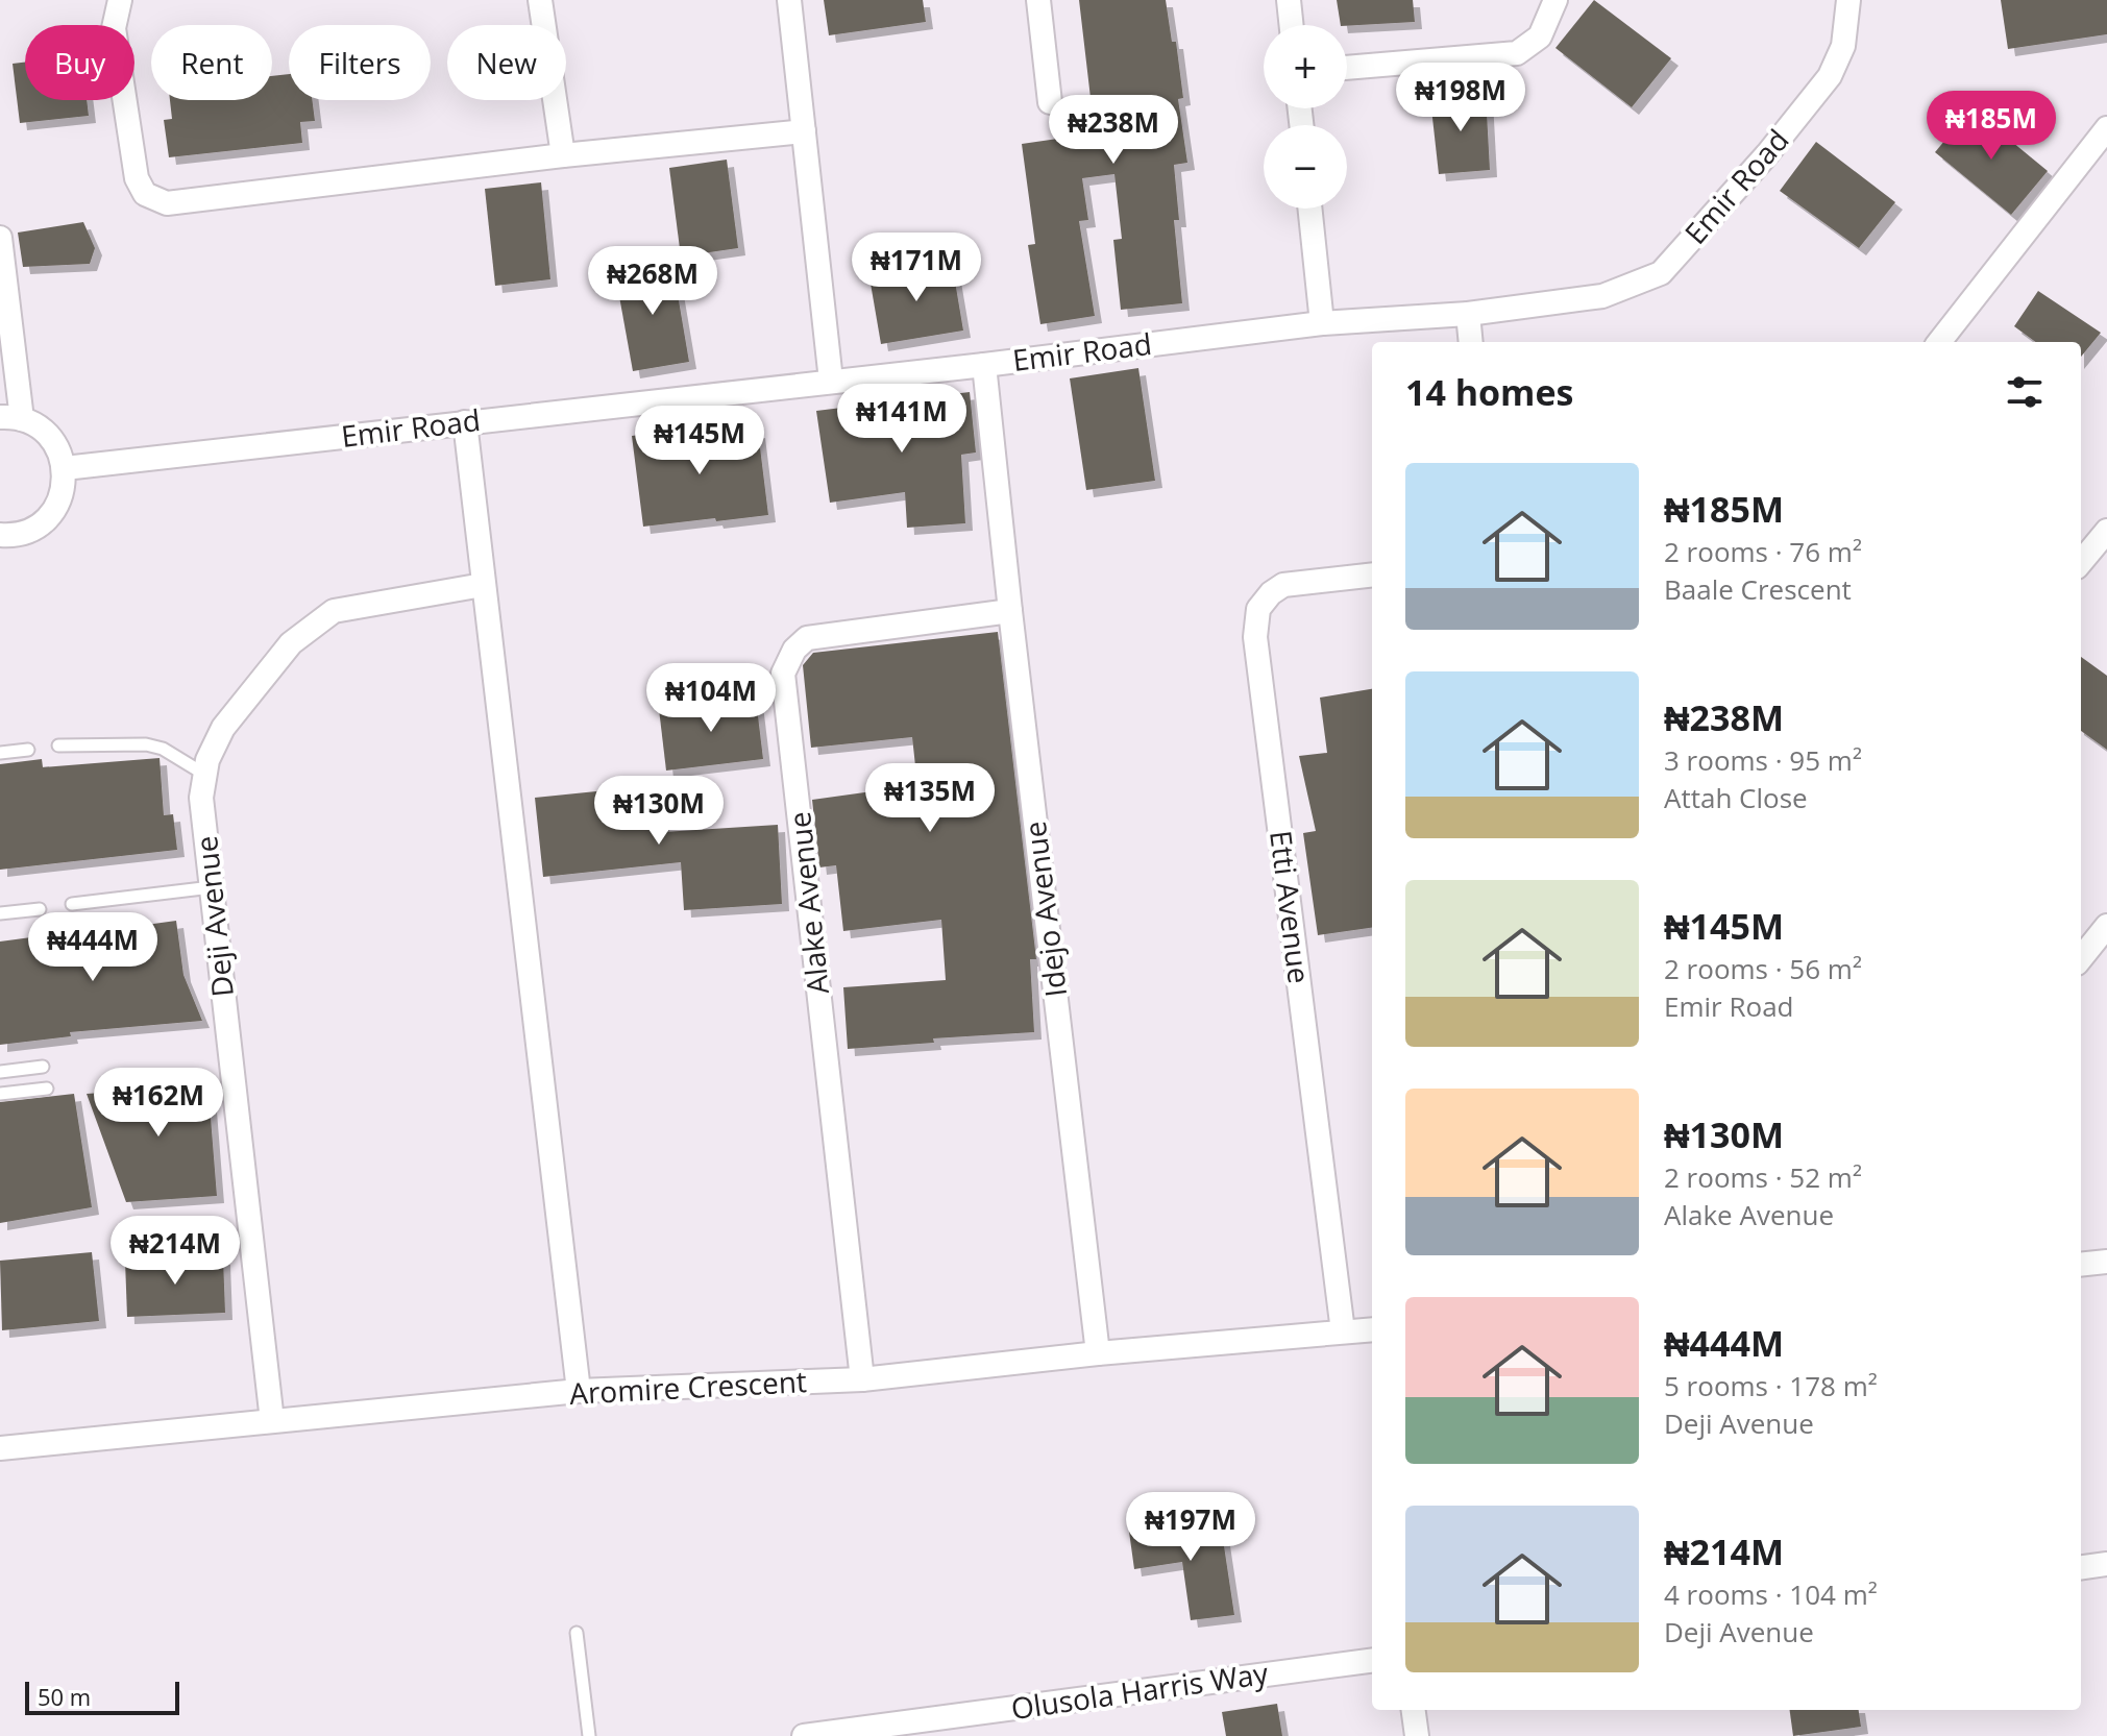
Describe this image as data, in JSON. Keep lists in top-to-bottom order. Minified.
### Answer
{"streets":{"street":["Emir Road","Alake Avenue","Etti Avenue","Idejo Avenue","Deji Avenue","Aromire Crescent","Olusola Harris Way"]},"crossings":[["Emir Road","Idejo Avenue"],["Alake Avenue","Idejo Avenue"],["Alake Avenue","Aromire Crescent"],["Etti Avenue","Aromire Crescent"],["Idejo Avenue","Aromire Crescent"],["Deji Avenue","Aromire Crescent"]],"scale_bar":"50 m","page":{"map_buttons":["+","−"],"chip":["Buy","Rent","Filters","New"],"price":["₦198M","₦185M","₦238M","₦171M","₦268M","₦141M","₦145M","₦104M","₦135M","₦130M","₦444M","₦162M","₦214M","₦197M"],"heading":"14 homes","list":[{"name":"₦185M","note":"2 rooms · 76 m² · Baale Crescent"},{"name":"₦238M","note":"3 rooms · 95 m² · Attah Close"},{"name":"₦145M","note":"2 rooms · 56 m² · Emir Road"},{"name":"₦130M","note":"2 rooms · 52 m² · Alake Avenue"},{"name":"₦444M","note":"5 rooms · 178 m² · Deji Avenue"},{"name":"₦214M","note":"4 rooms · 104 m² · Deji Avenue"}],"scale":"50 m"}}
